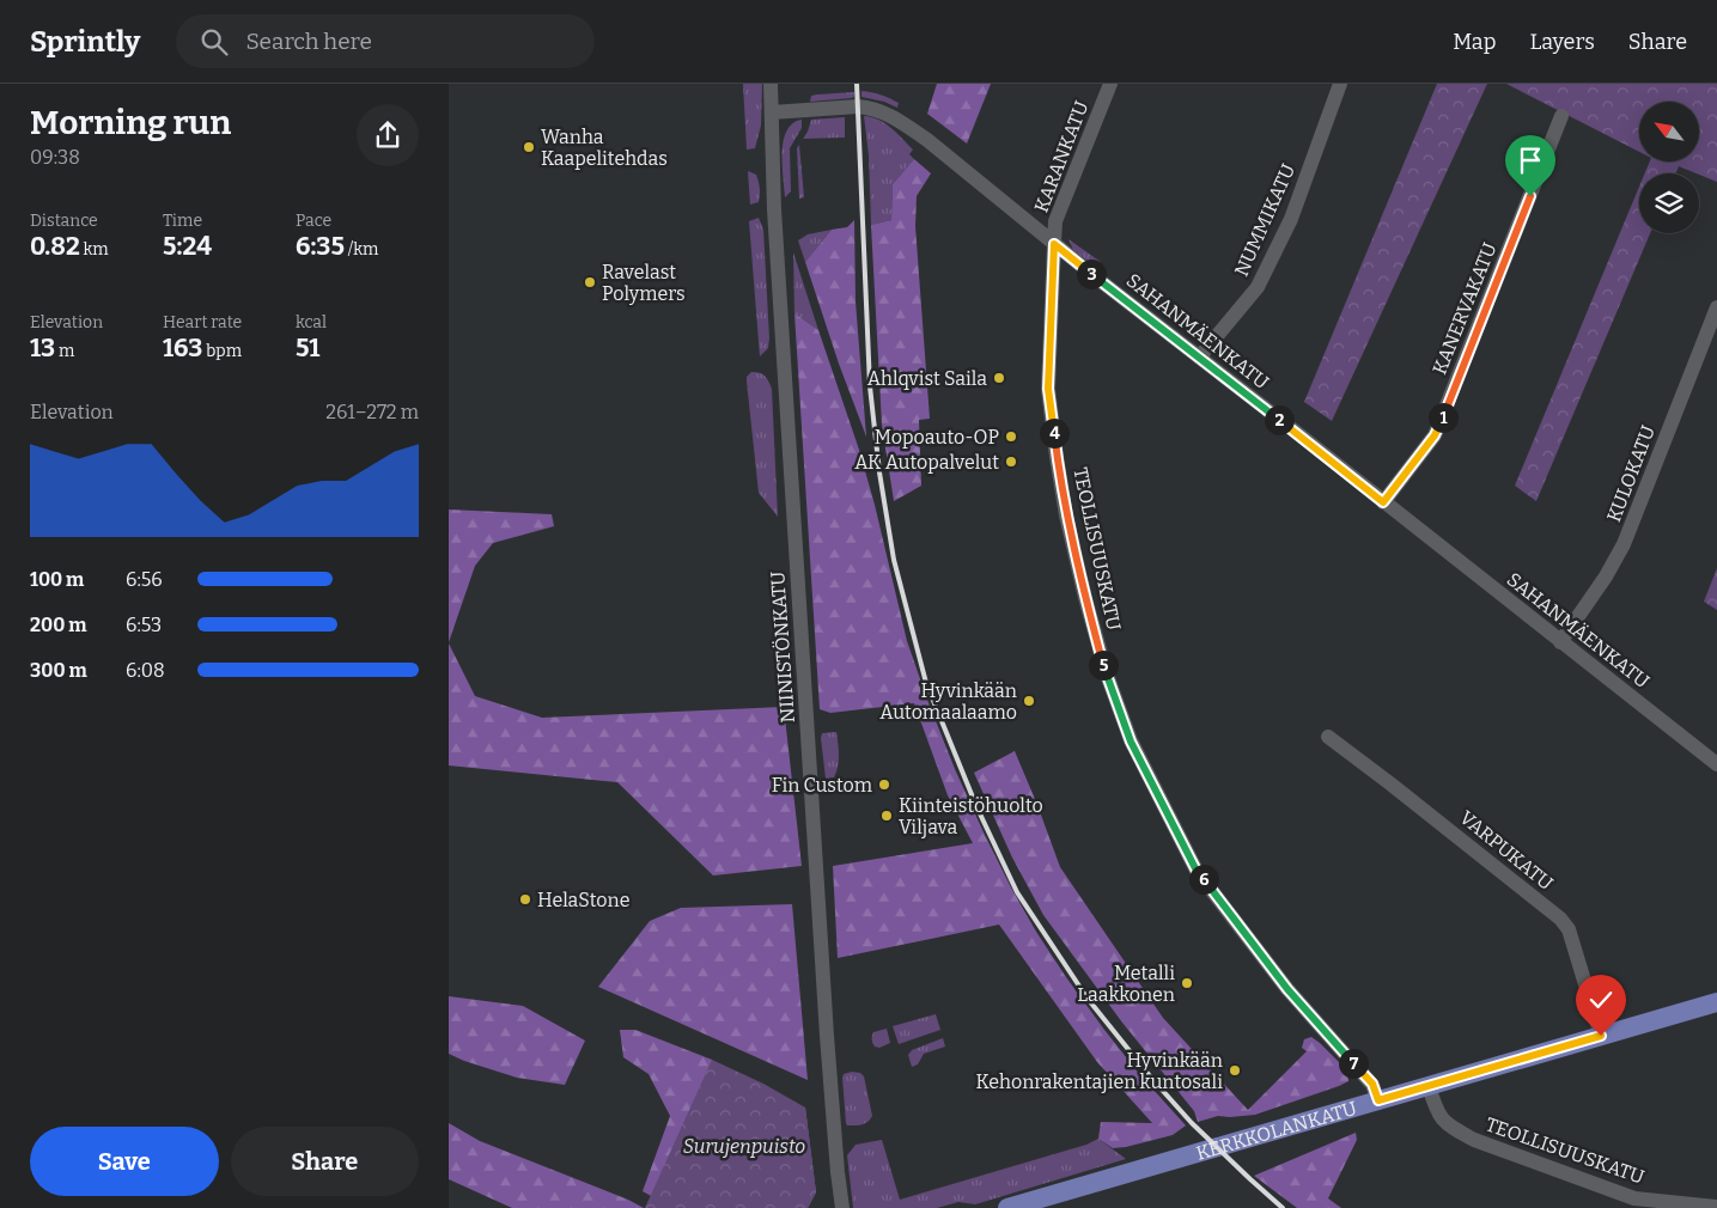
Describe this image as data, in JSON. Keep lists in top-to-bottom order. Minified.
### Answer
{"streets":{"main road":["KERKKOLANKATU"],"street":["KARANKATU","NUMMIKATU","KANERVAKATU","SAHANMÄENKATU","KULOKATU","TEOLLISUUSKATU","NIINISTÖNKATU","VARPUKATU"]},"crossings":[["KARANKATU","SAHANMÄENKATU"],["KARANKATU","TEOLLISUUSKATU"],["NUMMIKATU","SAHANMÄENKATU"],["KANERVAKATU","SAHANMÄENKATU"],["SAHANMÄENKATU","KULOKATU"],["SAHANMÄENKATU","TEOLLISUUSKATU"],["SAHANMÄENKATU","NIINISTÖNKATU"],["TEOLLISUUSKATU","KERKKOLANKATU"],["VARPUKATU","KERKKOLANKATU"]],"parks":["Surujenpuisto"],"places":["Wanha Kaapelitehdas","Ravelast Polymers","Ahlqvist Saila","Mopoauto-OP","AK Autopalvelut","Hyvinkään Automaalaamo","Fin Custom","Kiinteistöhuolto Viljava","HelaStone","Metalli Laakkonen","Hyvinkään Kehonrakentajien kuntosali"],"north":"top left","page":{"header":"Sprintly","search":"Search here","nav":["Map","Layers","Share"],"heading":["Morning run","09:38"],"stats":[["Distance","0.82 km"],["Time","5:24"],["Pace","6:35 /km"],["Elevation","13 m"],["Heart rate","163 bpm"],["kcal","51"]],"pins":["3","1","2","4","5","6","7"],"chart":["Elevation","261–272 m"],"list":[{"name":"100 m","note":"6:56"},{"name":"200 m","note":"6:53"},{"name":"300 m","note":"6:08"}],"buttons":["Save","Share"]}}
